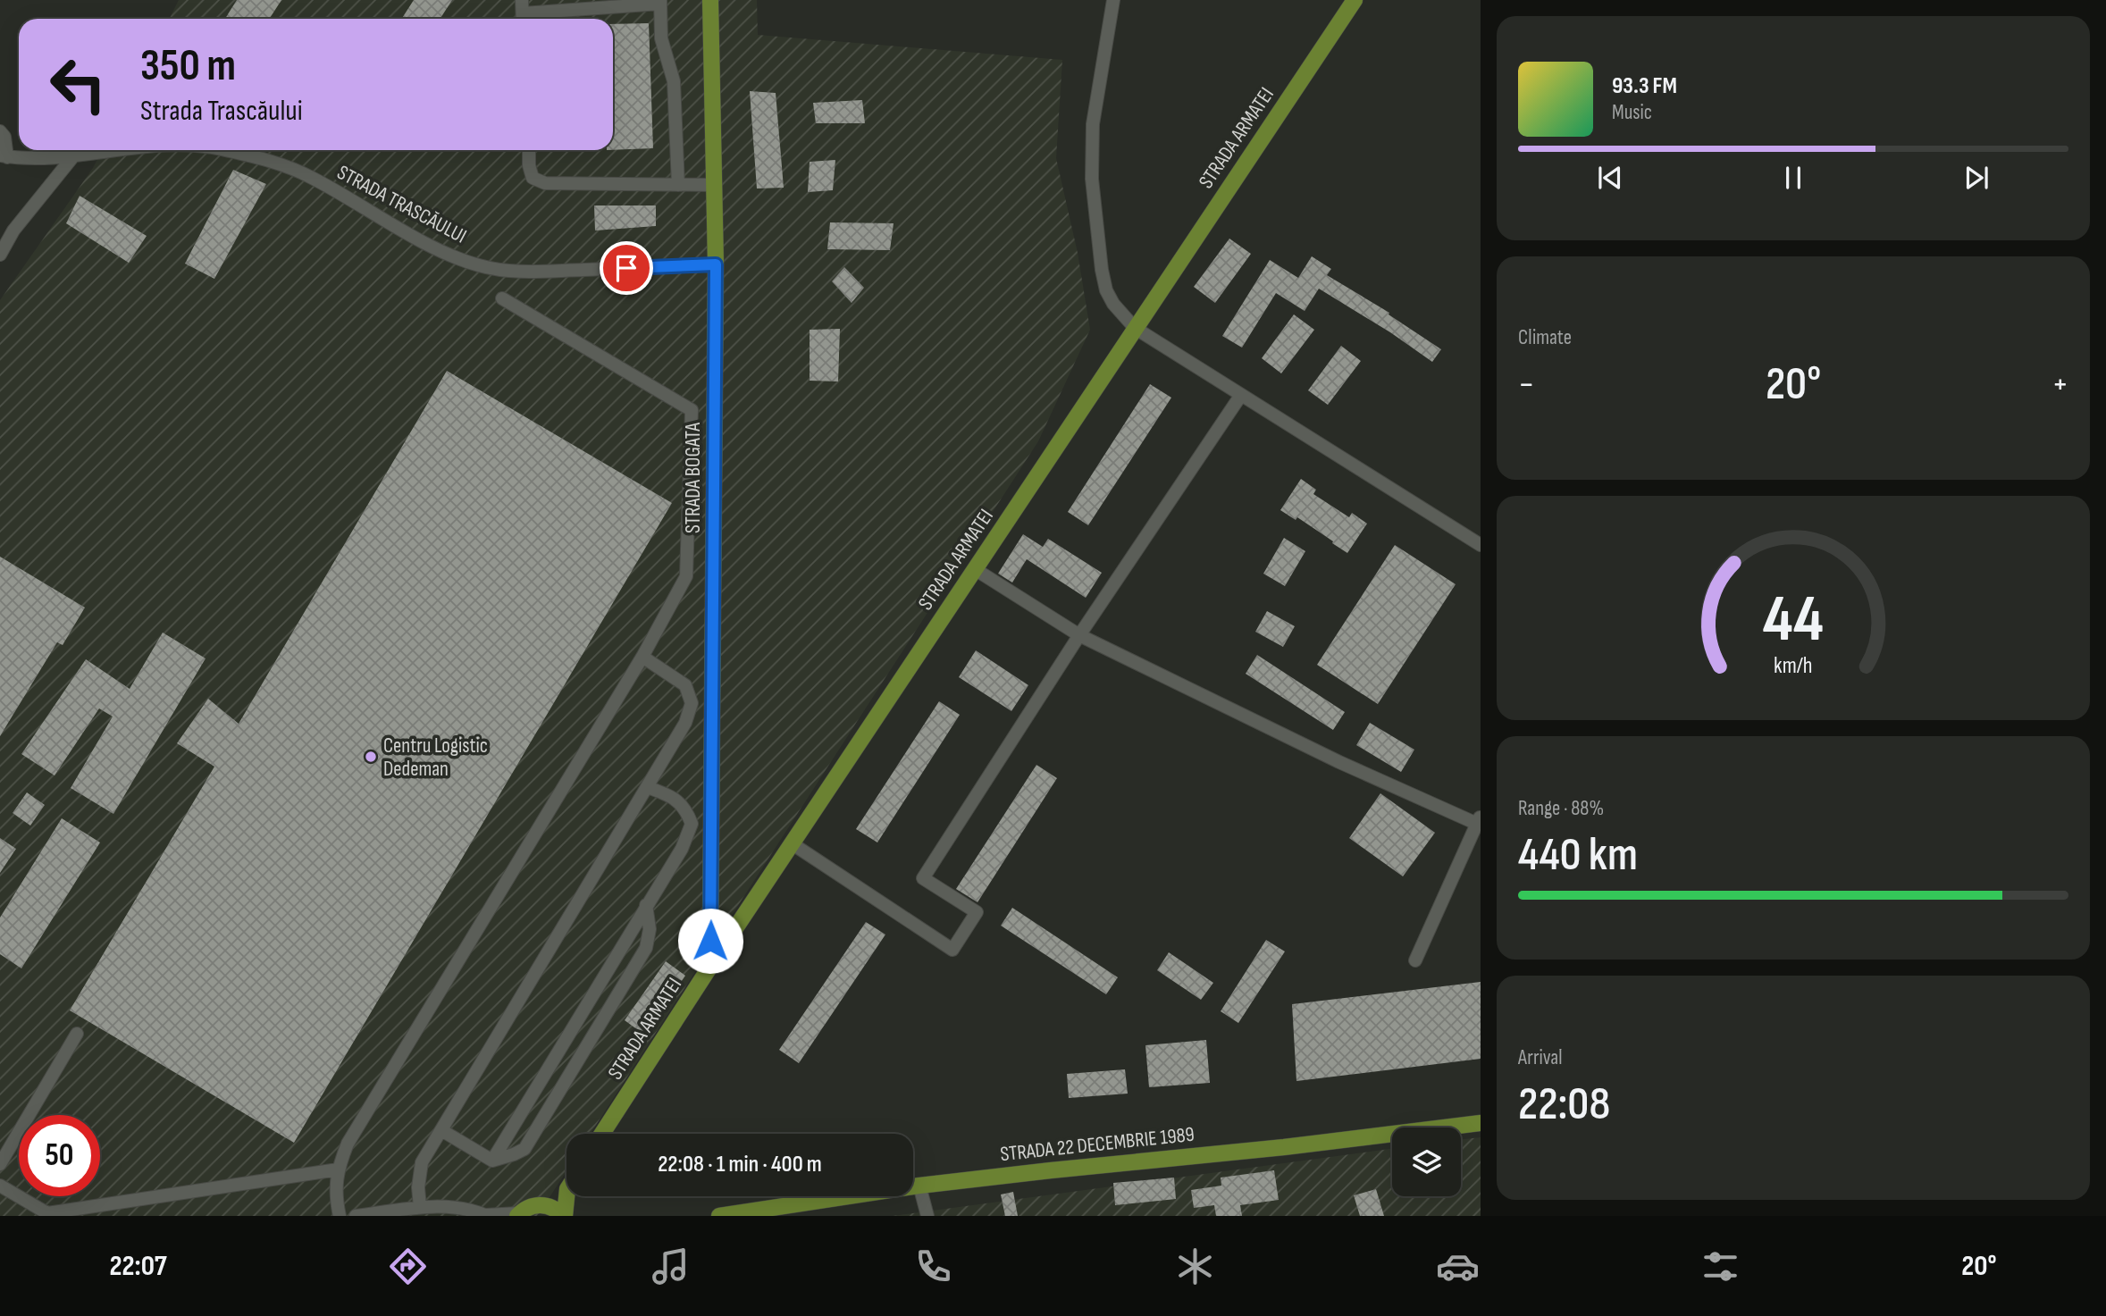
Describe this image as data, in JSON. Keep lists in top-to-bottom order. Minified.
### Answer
{"streets":{"main road":["STRADA ARMATEI","STRADA BOGATA","STRADA 22 DECEMBRIE 1989"],"street":["STRADA TRASCĂULUI"]},"crossings":[["STRADA ARMATEI","STRADA BOGATA"],["STRADA TRASCĂULUI","STRADA BOGATA"]],"places":["Centru Logistic Dedeman"],"page":{"turn":["350 m","Strada Trascăului"],"song":["93.3 FM","Music"],"tile":["Climate",["Range · 88%","440 km"],["Arrival","22:08"]],"heat":["−","20°","+"],"limit":"50","trip":"22:08 · 1 min · 400 m","tabs":["22:07","20°"],"gauge":["44","km/h"]}}
